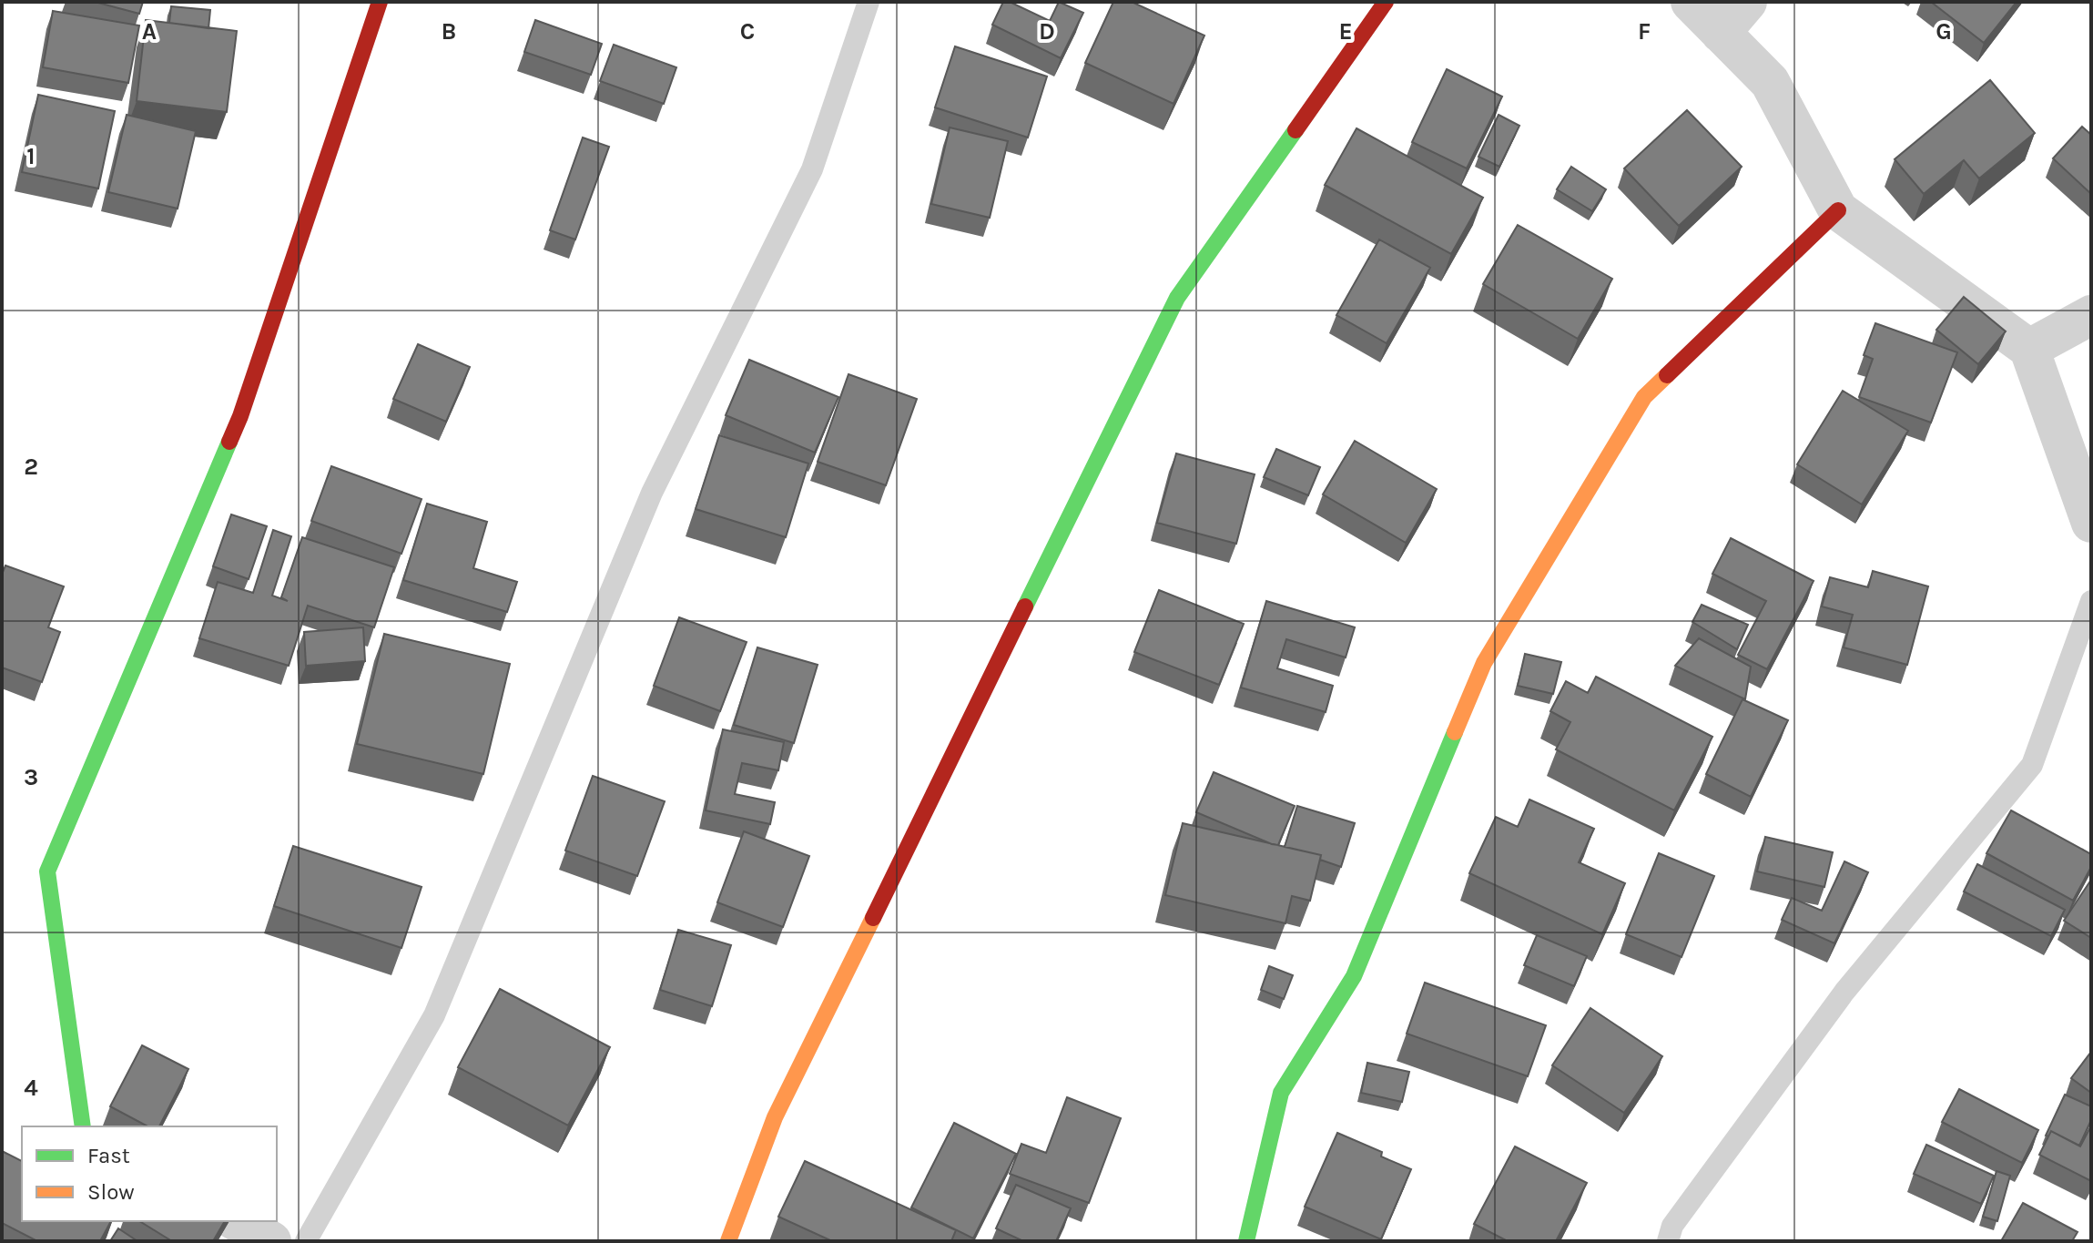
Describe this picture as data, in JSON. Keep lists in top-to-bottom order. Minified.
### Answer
{"legend":["Fast","Slow"],"grid":{"columns":["A","B","C","D","E","F","G"],"rows":["1","2","3","4"]}}
